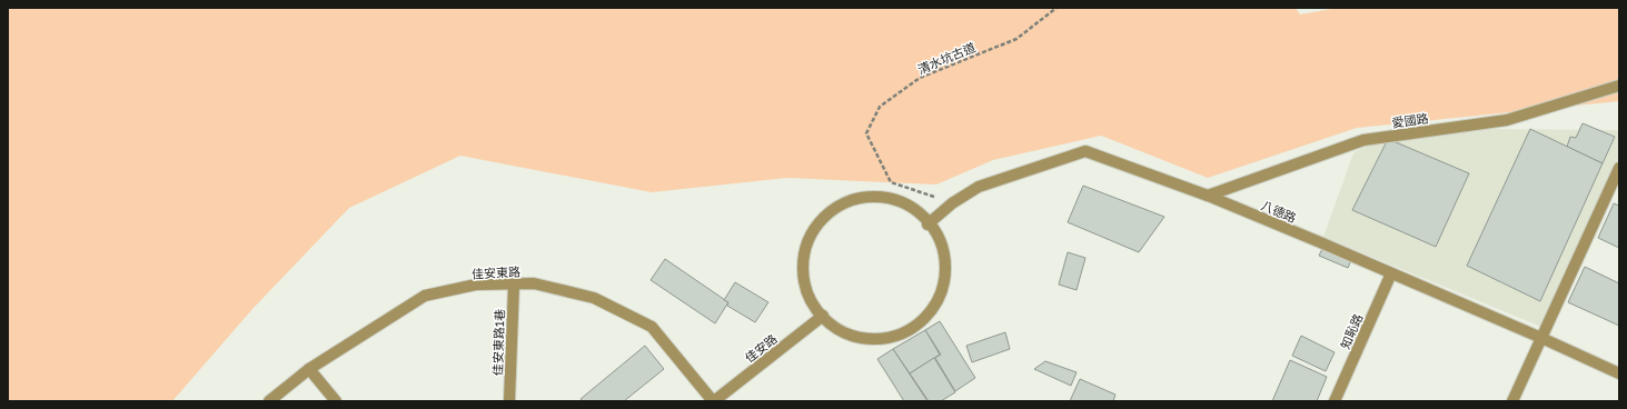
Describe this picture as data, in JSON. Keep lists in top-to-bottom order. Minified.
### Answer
{"streets":{"lane":["愛國路","八德路","佳安東路","知恥路","佳安東路1巷","佳安路"],"path":["清水坑古道"]},"crossings":[["清水坑古道","八德路"],["愛國路","八德路"],["八德路","知恥路"],["八德路","佳安路"],["佳安東路","佳安東路1巷"],["佳安東路","佳安路"]]}
